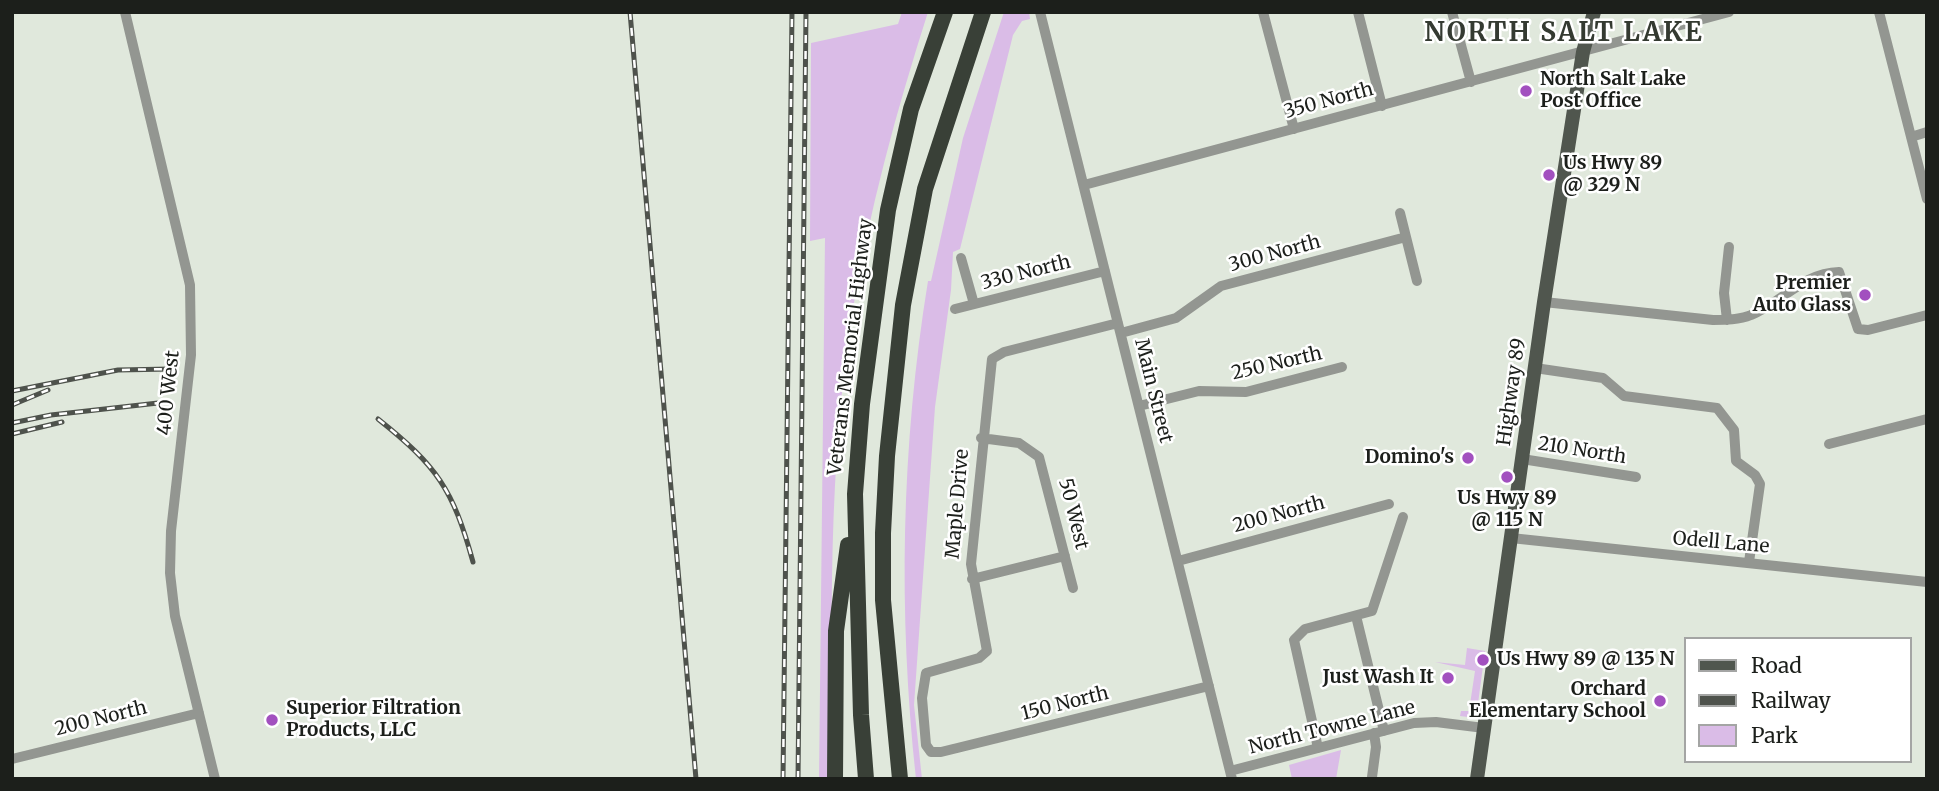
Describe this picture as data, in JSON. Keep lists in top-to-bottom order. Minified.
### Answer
{"streets":{"highway":["Veterans Memorial Highway"],"main road":["Highway 89"],"street":["350 North","300 North","330 North","250 North","Main Street","400 West","210 North","Maple Drive","50 West","200 North","Odell Lane","150 North","North Towne Lane"]},"crossings":[["350 North","Main Street"],["350 North","Highway 89"],["300 North","Main Street"],["300 North","Maple Drive"],["330 North","Main Street"],["250 North","Main Street"],["Main Street","200 North"],["Main Street","150 North"],["Main Street","North Towne Lane"],["Highway 89","210 North"],["Highway 89","Odell Lane"],["Highway 89","North Towne Lane"],["400 West","200 North"],["Maple Drive","50 West"],["Maple Drive","150 North"]],"districts":["NORTH SALT LAKE"],"places":["North Salt Lake Post Office","Us Hwy 89 @ 329 N","Premier Auto Glass","Domino's","Us Hwy 89 @ 115 N","Us Hwy 89 @ 135 N","Just Wash It","Orchard Elementary School","Superior Filtration Products, LLC"],"legend":["Road","Railway","Park"]}
